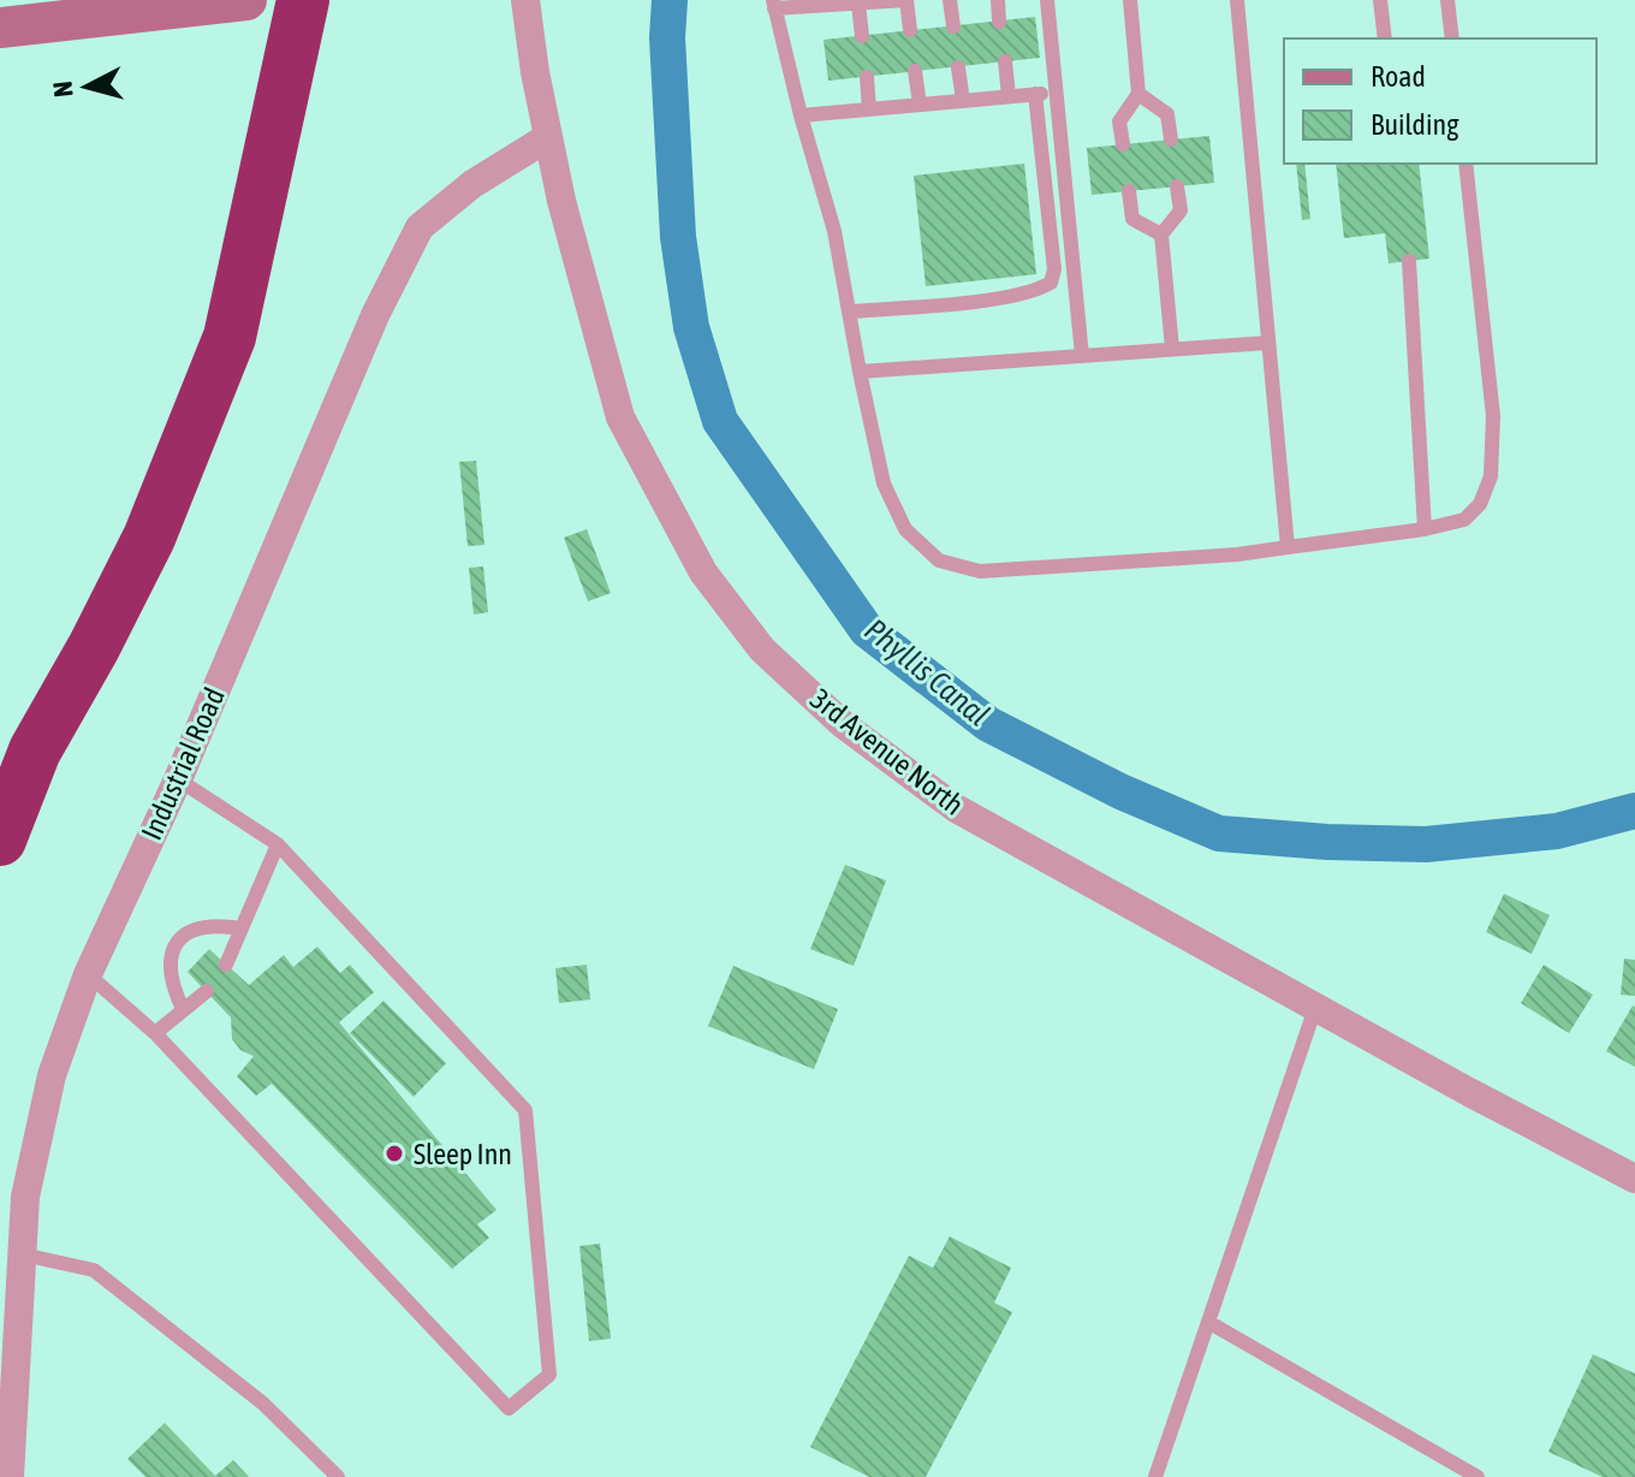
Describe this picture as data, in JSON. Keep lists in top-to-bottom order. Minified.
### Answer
{"streets":{"street":["3rd Avenue North","Industrial Road"]},"crossings":[["3rd Avenue North","Industrial Road"]],"water":["Phyllis Canal"],"places":["Sleep Inn"],"legend":["Road","Building"],"north":"left"}
